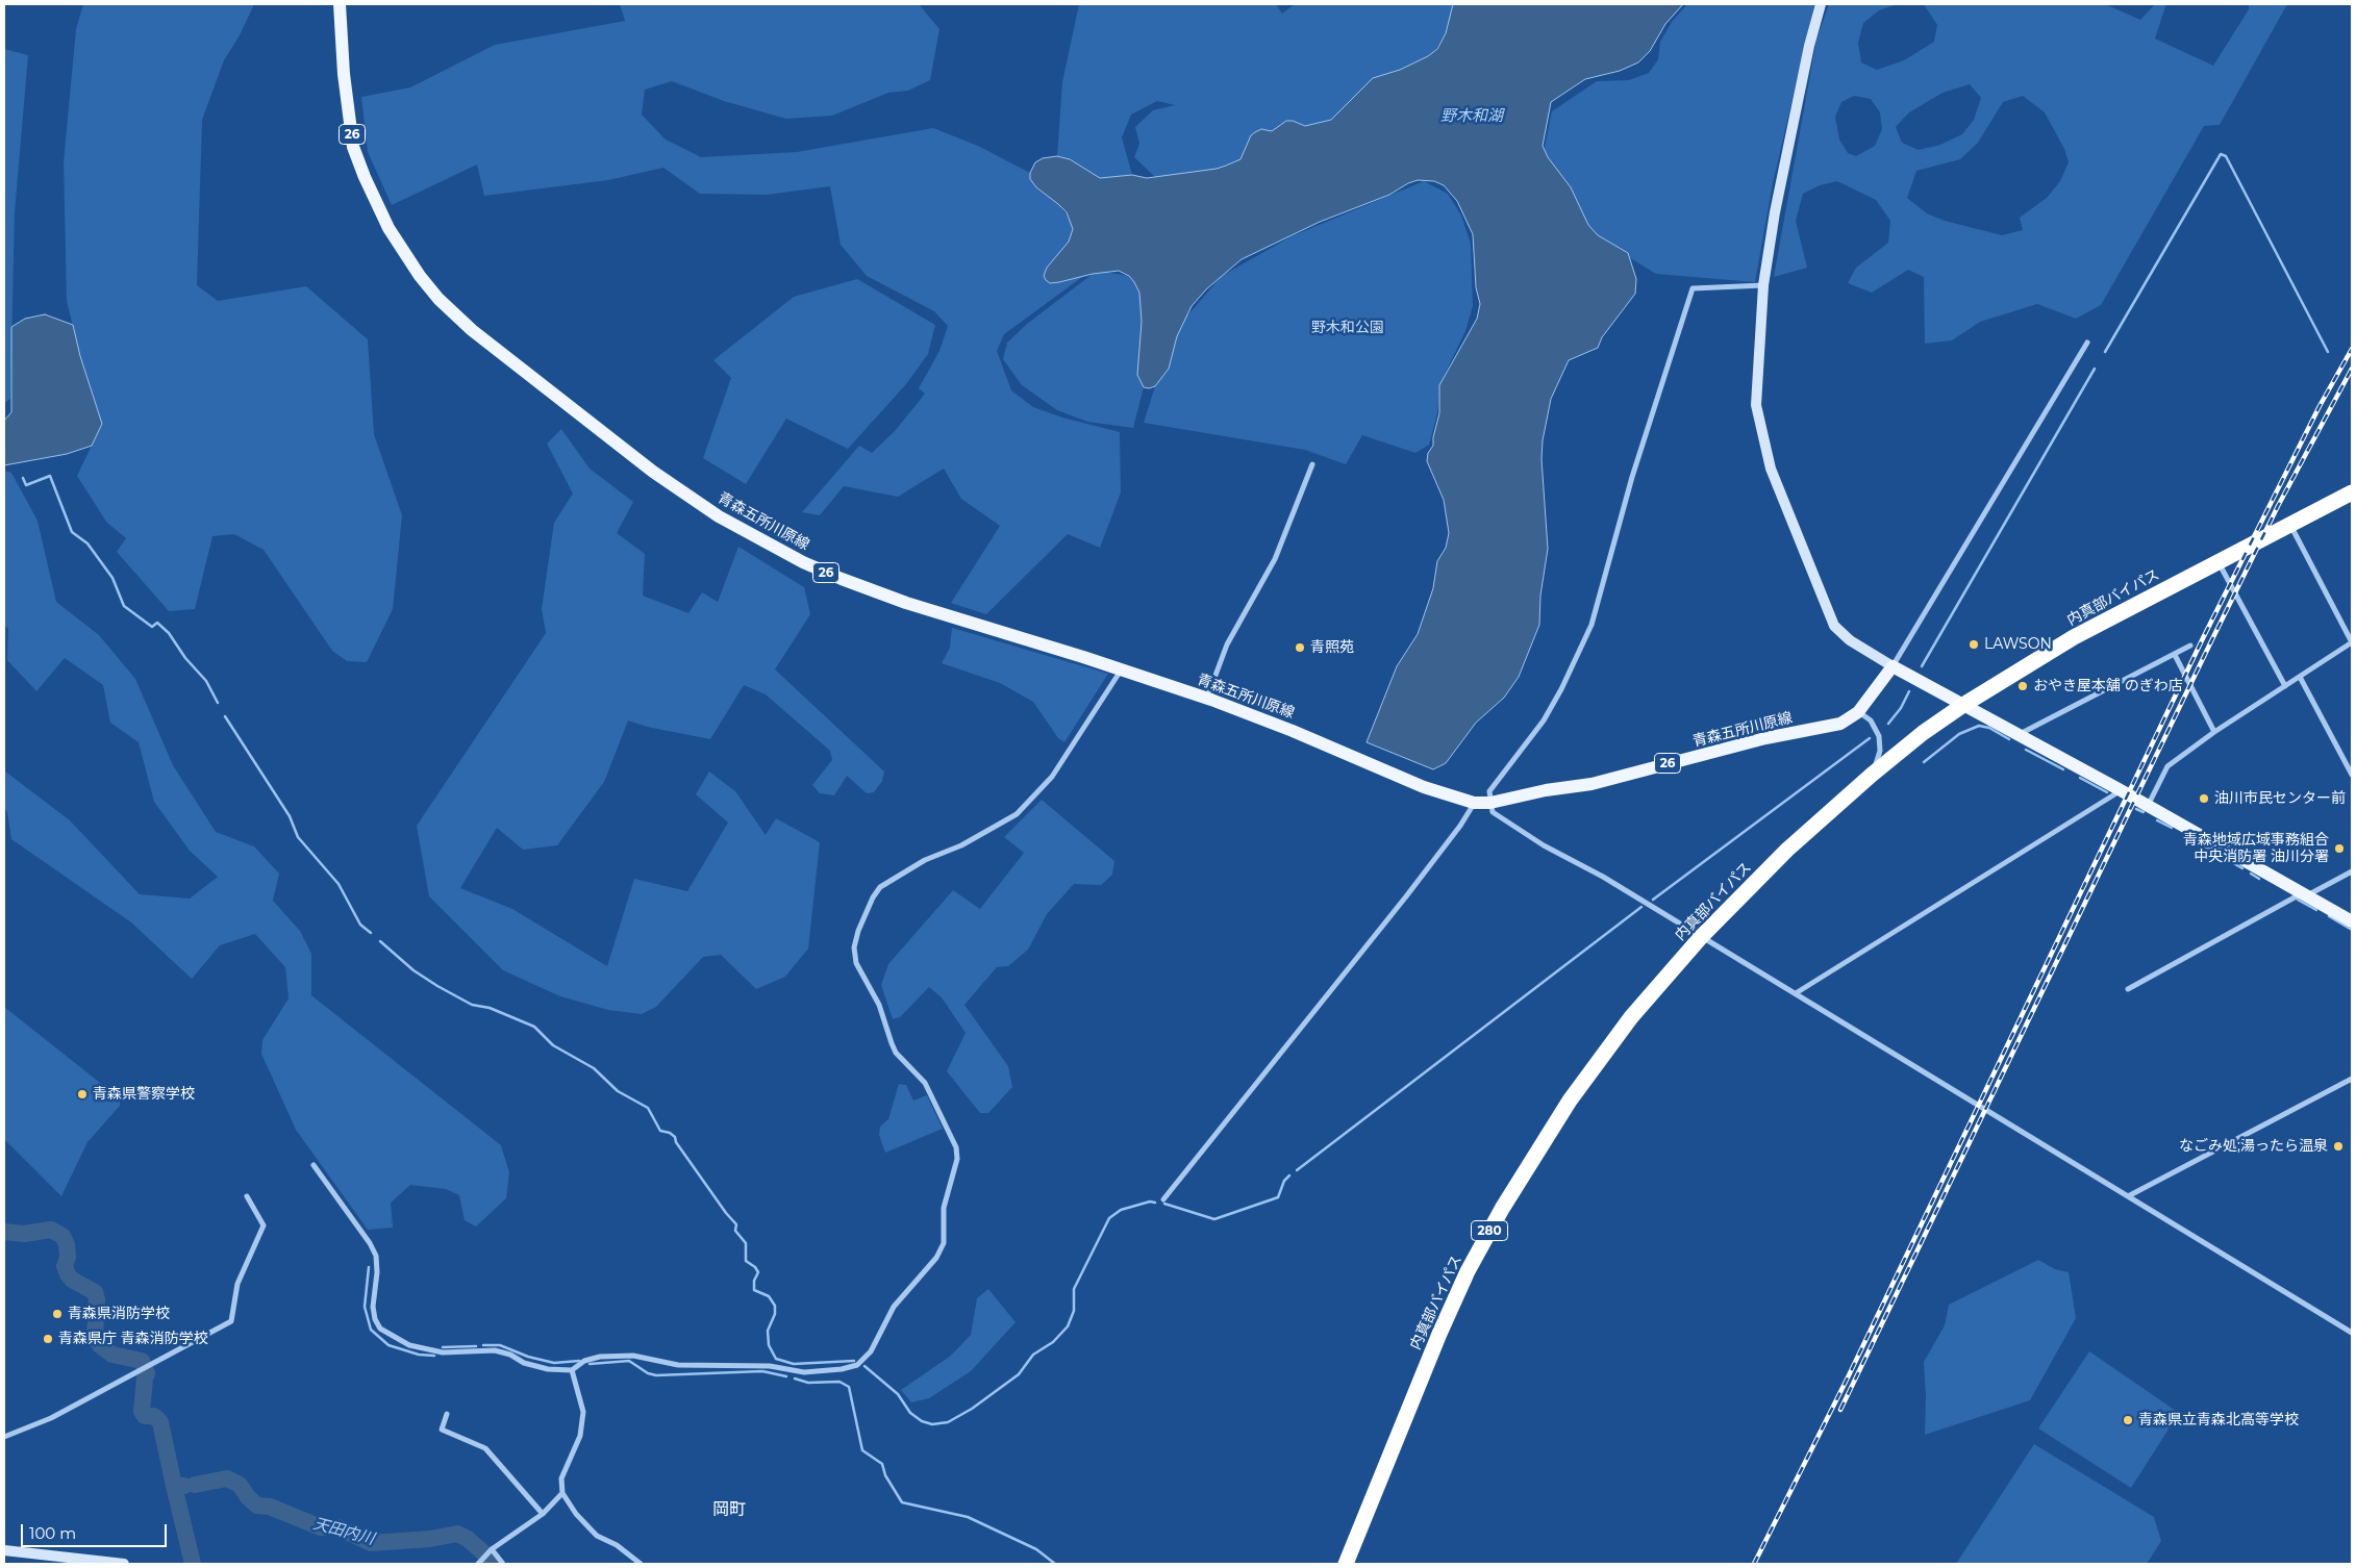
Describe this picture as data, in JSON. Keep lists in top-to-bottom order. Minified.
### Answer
{"streets":{"highway":["内真部バイパス","280"],"main road":["26","青森五所川原線"]},"districts":["岡町"],"water":["野木和湖","天田内川"],"parks":["野木和公園"],"places":["LAWSON","青照苑","おやき屋本舗 のぎわ店","油川市民センター前","青森地域広域事務組合 中央消防署 油川分署","青森県警察学校","なごみ処;湯ったら温泉","青森県消防学校","青森県庁 青森消防学校","青森県立青森北高等学校"],"scale_bar":"100 m"}
